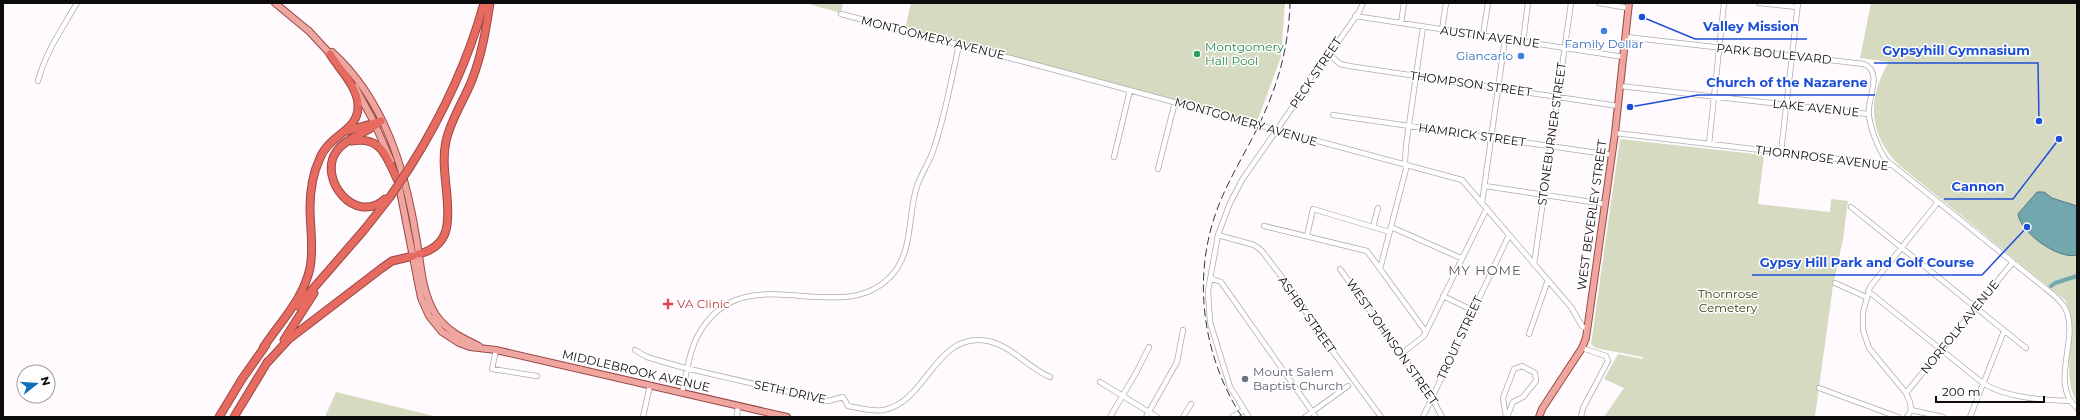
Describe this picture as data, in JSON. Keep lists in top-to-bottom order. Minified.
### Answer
{"streets":{"main road":["WEST BEVERLEY STREET","MIDDLEBROOK AVENUE"],"street":["AUSTIN AVENUE","MONTGOMERY AVENUE","PARK BOULEVARD","PECK STREET","THOMPSON STREET","LAKE AVENUE","STONEBURNER STREET","HAMRICK STREET","THORNROSE AVENUE","ASHBY STREET","NORFOLK AVENUE","TROUT STREET","WEST JOHNSON STREET","SETH DRIVE"]},"crossings":[["AUSTIN AVENUE","PECK STREET"],["AUSTIN AVENUE","STONEBURNER STREET"],["AUSTIN AVENUE","WEST BEVERLEY STREET"],["MONTGOMERY AVENUE","PECK STREET"],["MONTGOMERY AVENUE","STONEBURNER STREET"],["MONTGOMERY AVENUE","WEST BEVERLEY STREET"],["MONTGOMERY AVENUE","TROUT STREET"],["PARK BOULEVARD","LAKE AVENUE"],["PARK BOULEVARD","WEST BEVERLEY STREET"],["PECK STREET","THOMPSON STREET"],["PECK STREET","ASHBY STREET"],["THOMPSON STREET","STONEBURNER STREET"],["THOMPSON STREET","WEST BEVERLEY STREET"],["LAKE AVENUE","WEST BEVERLEY STREET"],["STONEBURNER STREET","HAMRICK STREET"],["HAMRICK STREET","WEST BEVERLEY STREET"],["THORNROSE AVENUE","WEST BEVERLEY STREET"],["THORNROSE AVENUE","NORFOLK AVENUE"],["TROUT STREET","WEST JOHNSON STREET"]],"districts":["MY HOME"],"parks":["Thornrose Cemetery"],"places":{"other":["Valley Mission","Family Dollar","Montgomery Hall Pool","Giancarlo","Church of the Nazarene","Gypsyhill Gymnasium","Cannon","Gypsy Hill Park and Golf Course","Mount Salem Baptist Church"],"health":["VA Clinic"]},"scale_bar":"200 m","north":"right"}
